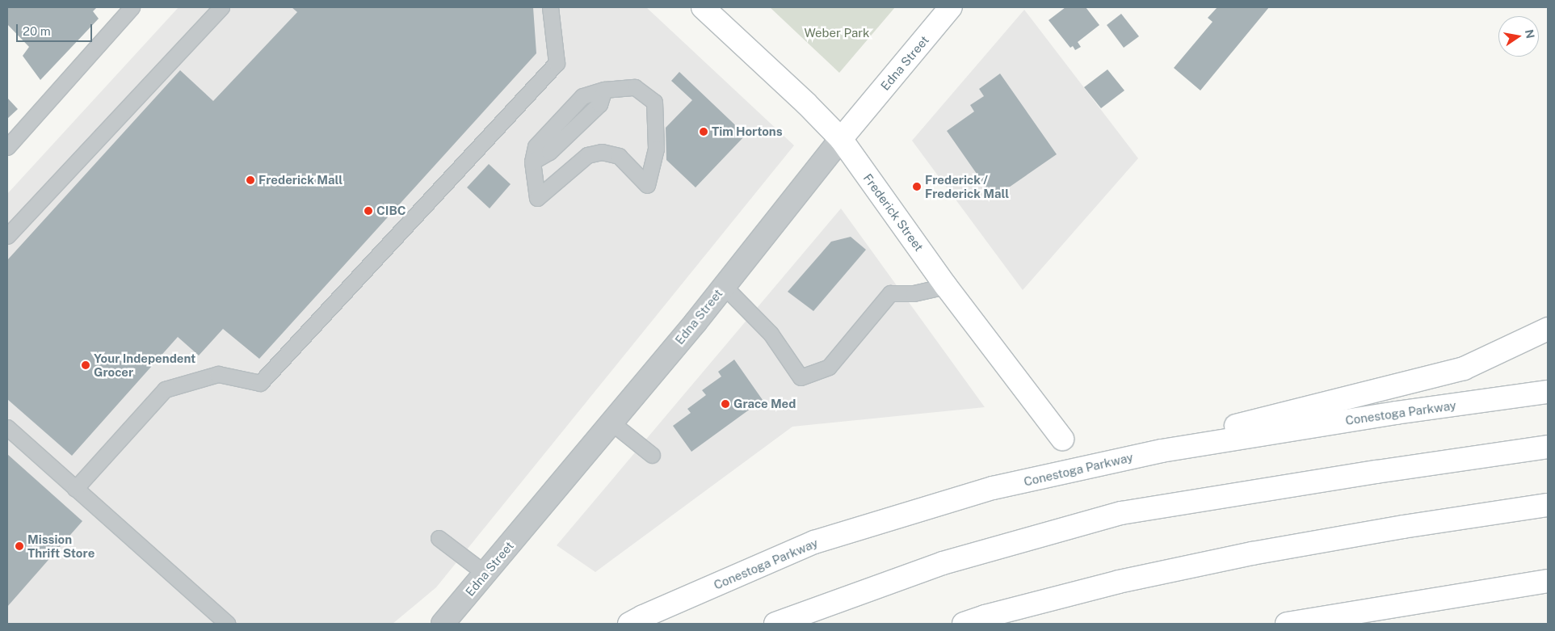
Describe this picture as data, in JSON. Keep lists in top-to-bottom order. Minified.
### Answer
{"streets":{"main road":["Edna Street","Frederick Street","Conestoga Parkway"]},"crossings":[["Edna Street","Frederick Street"]],"parks":["Weber Park"],"places":["Tim Hortons","Frederick Mall","Frederick / Frederick Mall","CIBC","Your Independent Grocer","Grace Med","Mission Thrift Store"],"scale_bar":"20 m","north":"right"}
